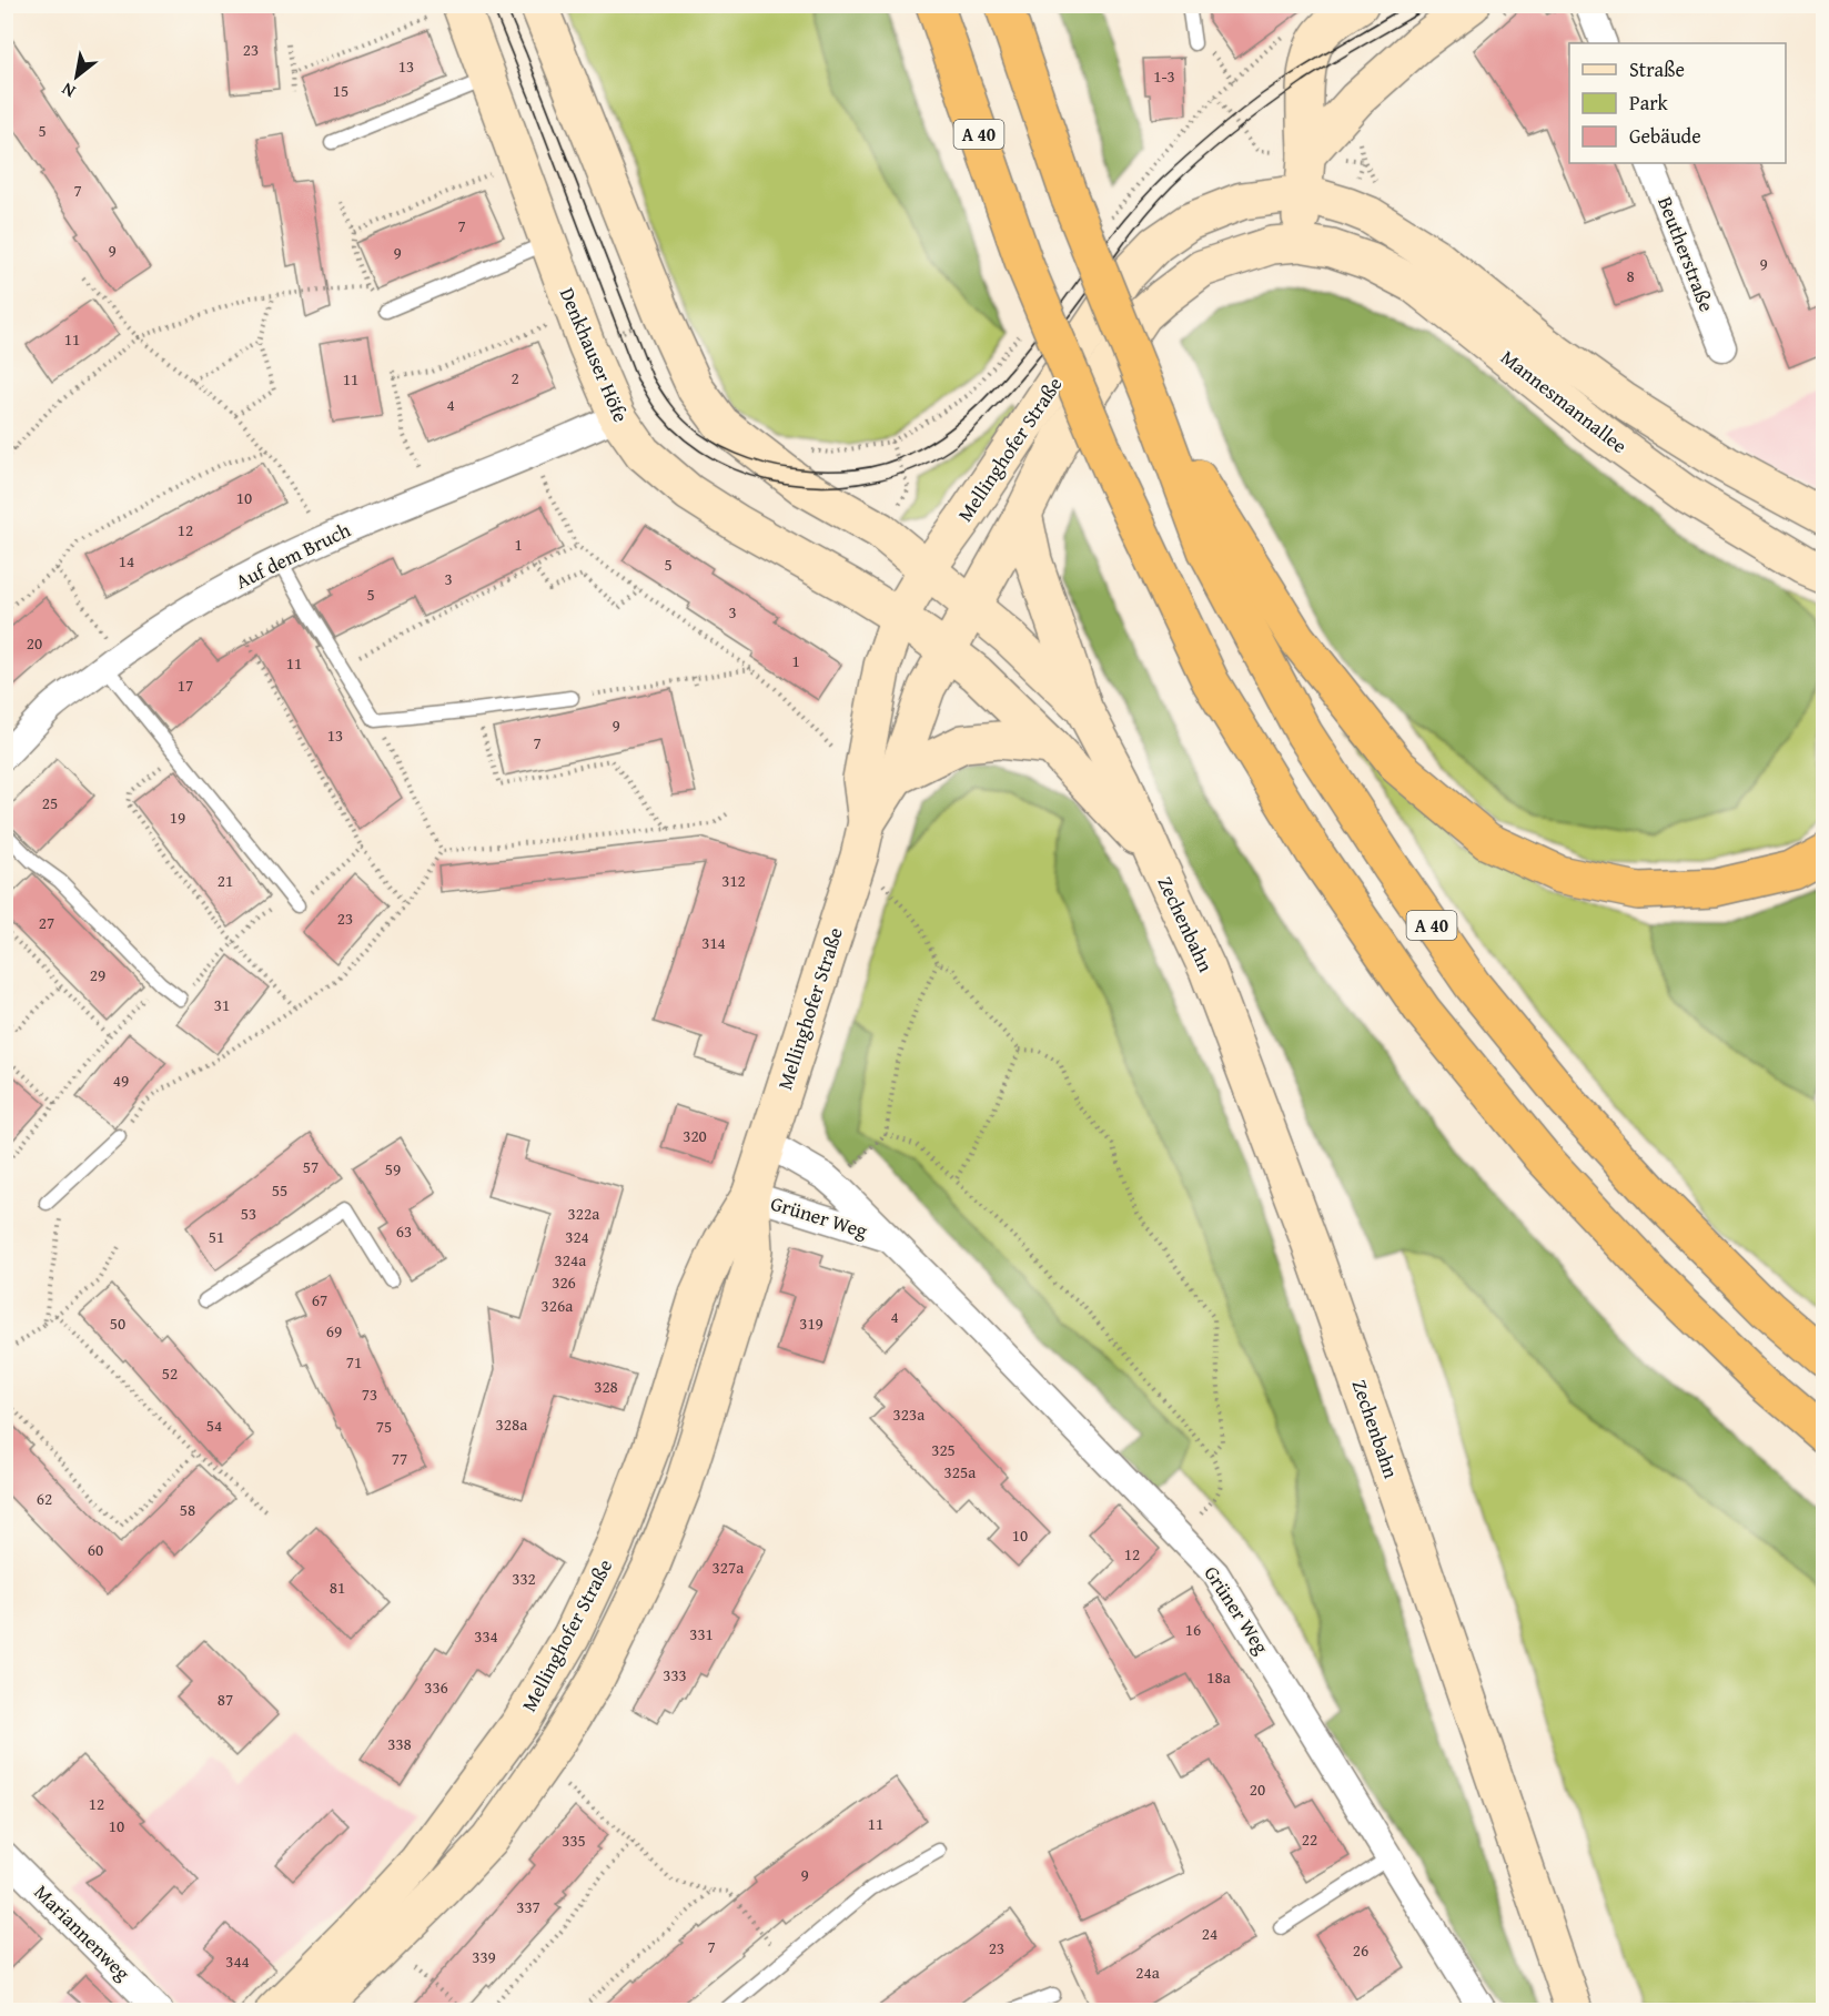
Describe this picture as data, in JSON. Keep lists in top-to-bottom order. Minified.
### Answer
{"streets":{"highway":["A 40"],"main road":["Denkhauser Höfe","Mannesmannallee","Mellinghofer Straße","Zechenbahn"],"street":["Beutherstraße","Auf dem Bruch","Grüner Weg","Mariannenweg"]},"crossings":[["Denkhauser Höfe","Mellinghofer Straße"],["Denkhauser Höfe","Auf dem Bruch"],["Denkhauser Höfe","Zechenbahn"],["Mannesmannallee","Mellinghofer Straße"],["Mellinghofer Straße","Zechenbahn"],["Mellinghofer Straße","Grüner Weg"]],"house_numbers":["23","13","1-3","15","5","7","7","9","9","9","8","11","2","11","4","10","12","1","14","5","3","5","3","20","1","11","17","9","13","7","25","19","21","312","23","27","314","29","31","49","320","57","59","55","53","322a","63","51","324","324a","326","67","326a","4","50","319","69","71","52","328","73","323a","328a","54","75","325","77","325a","62","58","10","60","12","327a","332","81","16","331","334","333","18a","336","87","338","20","12","11","10","22","335","9","337","24","7","23","26","339","344","24a"],"legend":["Straße","Park","Gebäude"],"north":"bottom left"}
